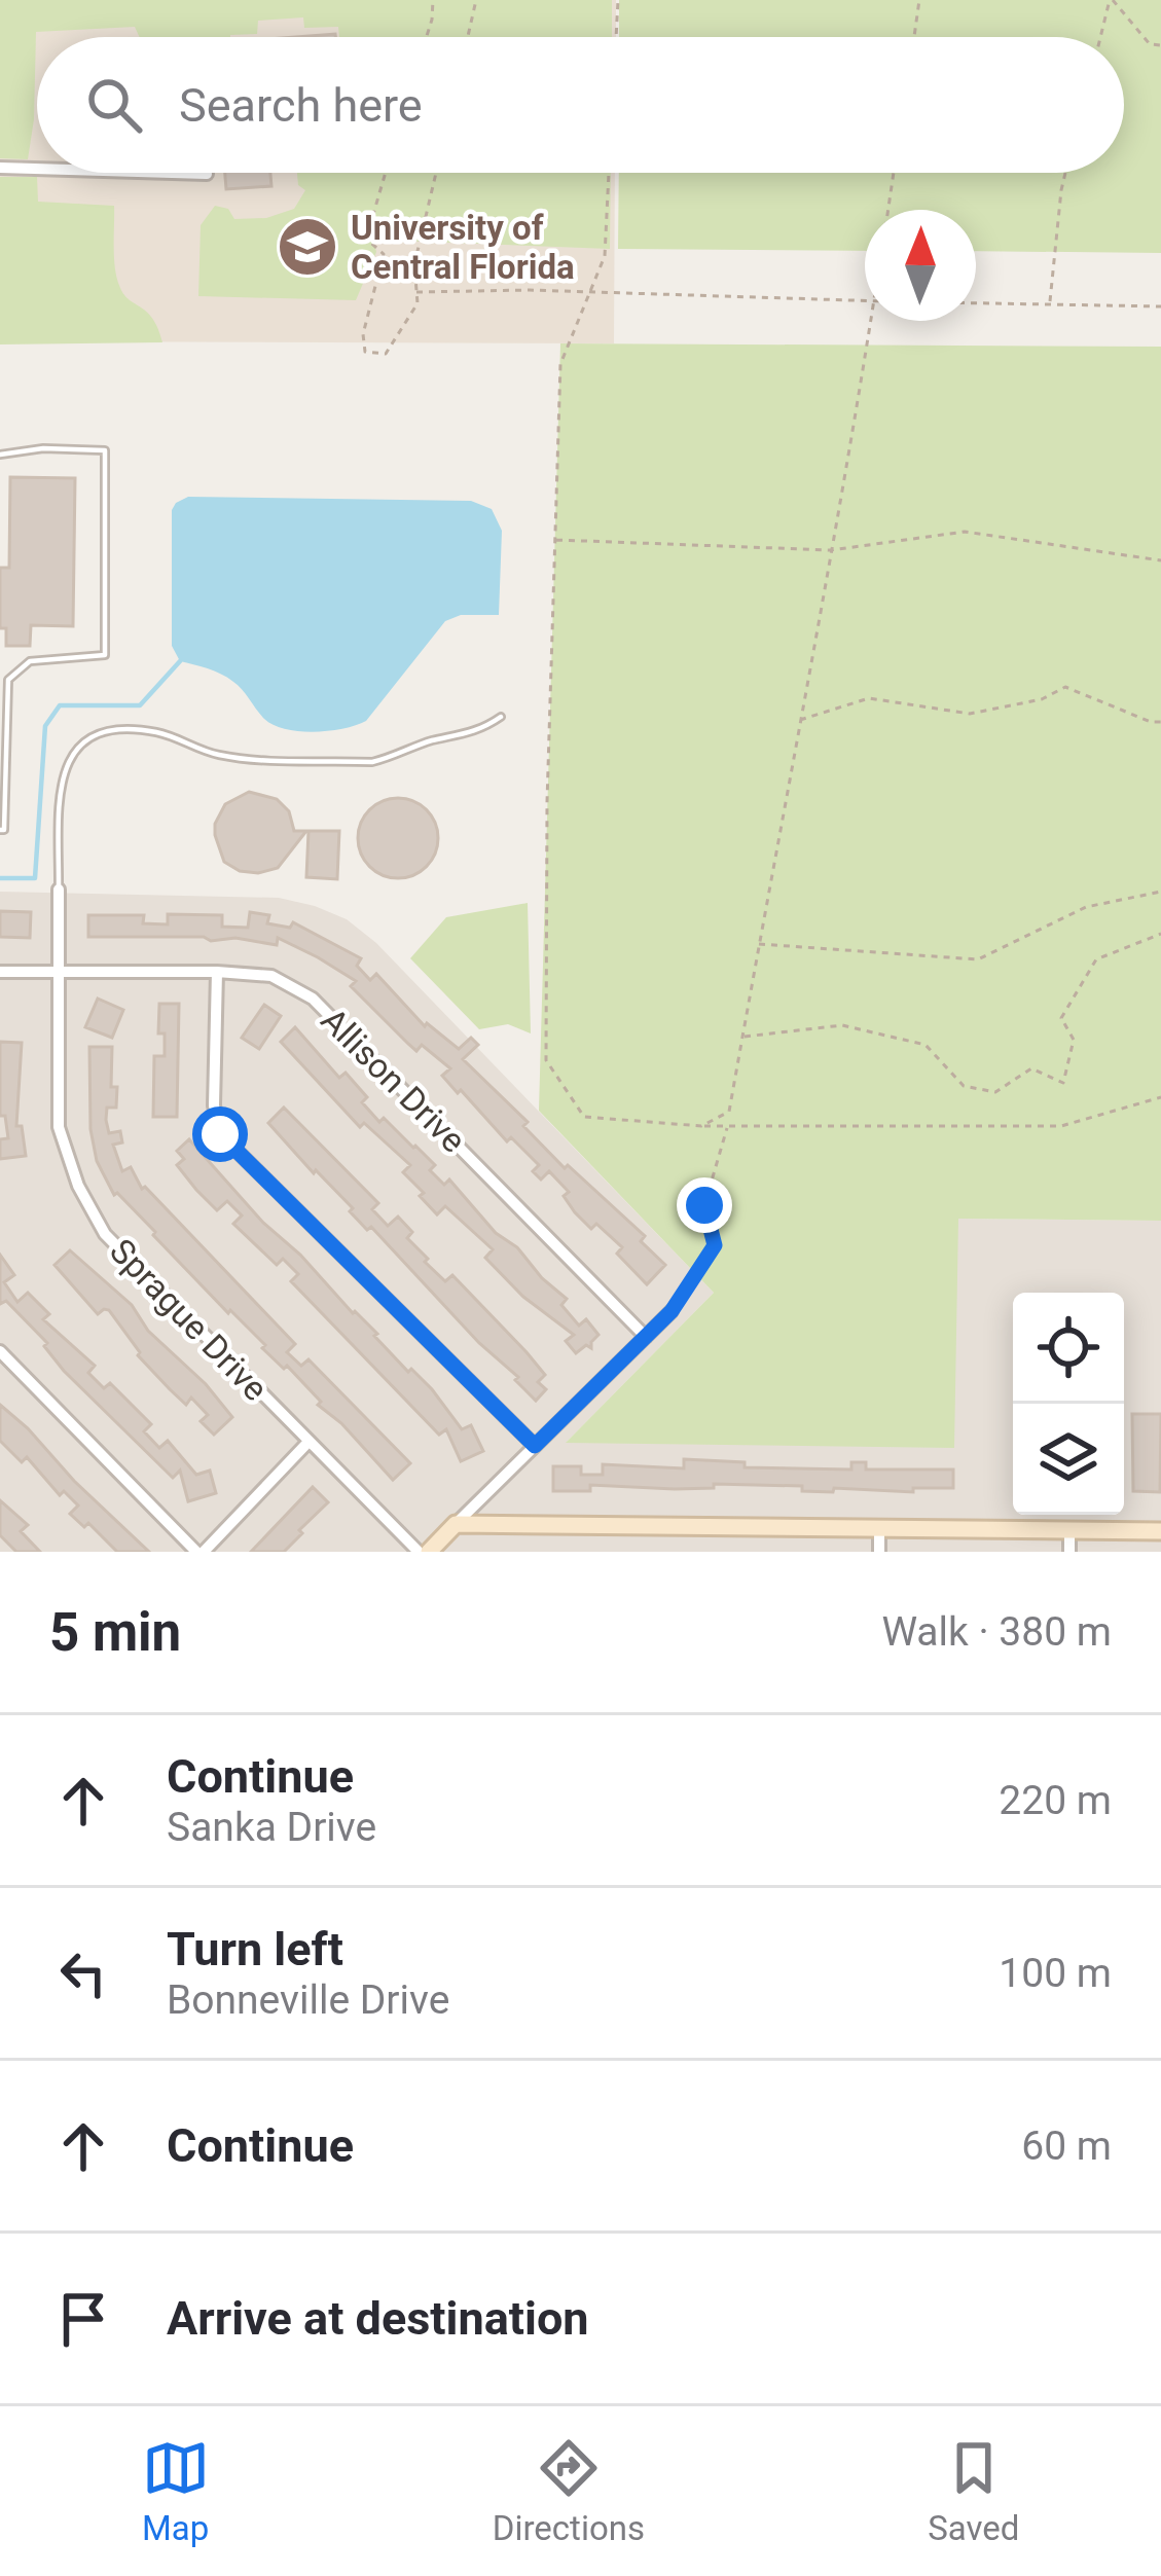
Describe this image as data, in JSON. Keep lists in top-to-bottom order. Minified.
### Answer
{"streets":{"street":["Allison Drive","Sprague Drive"]},"crossings":[["Allison Drive","Sprague Drive"]],"places":{"school or university":["University of Central Florida"]},"north":"top","page":{"search":"Search here","heading":["5 min","Walk · 380 m"],"list":[["Continue","Sanka Drive","220 m"],["Turn left","Bonneville Drive","100 m"],["Continue","60 m"],"Arrive at destination"],"nav":["Map","Directions","Saved"]}}
